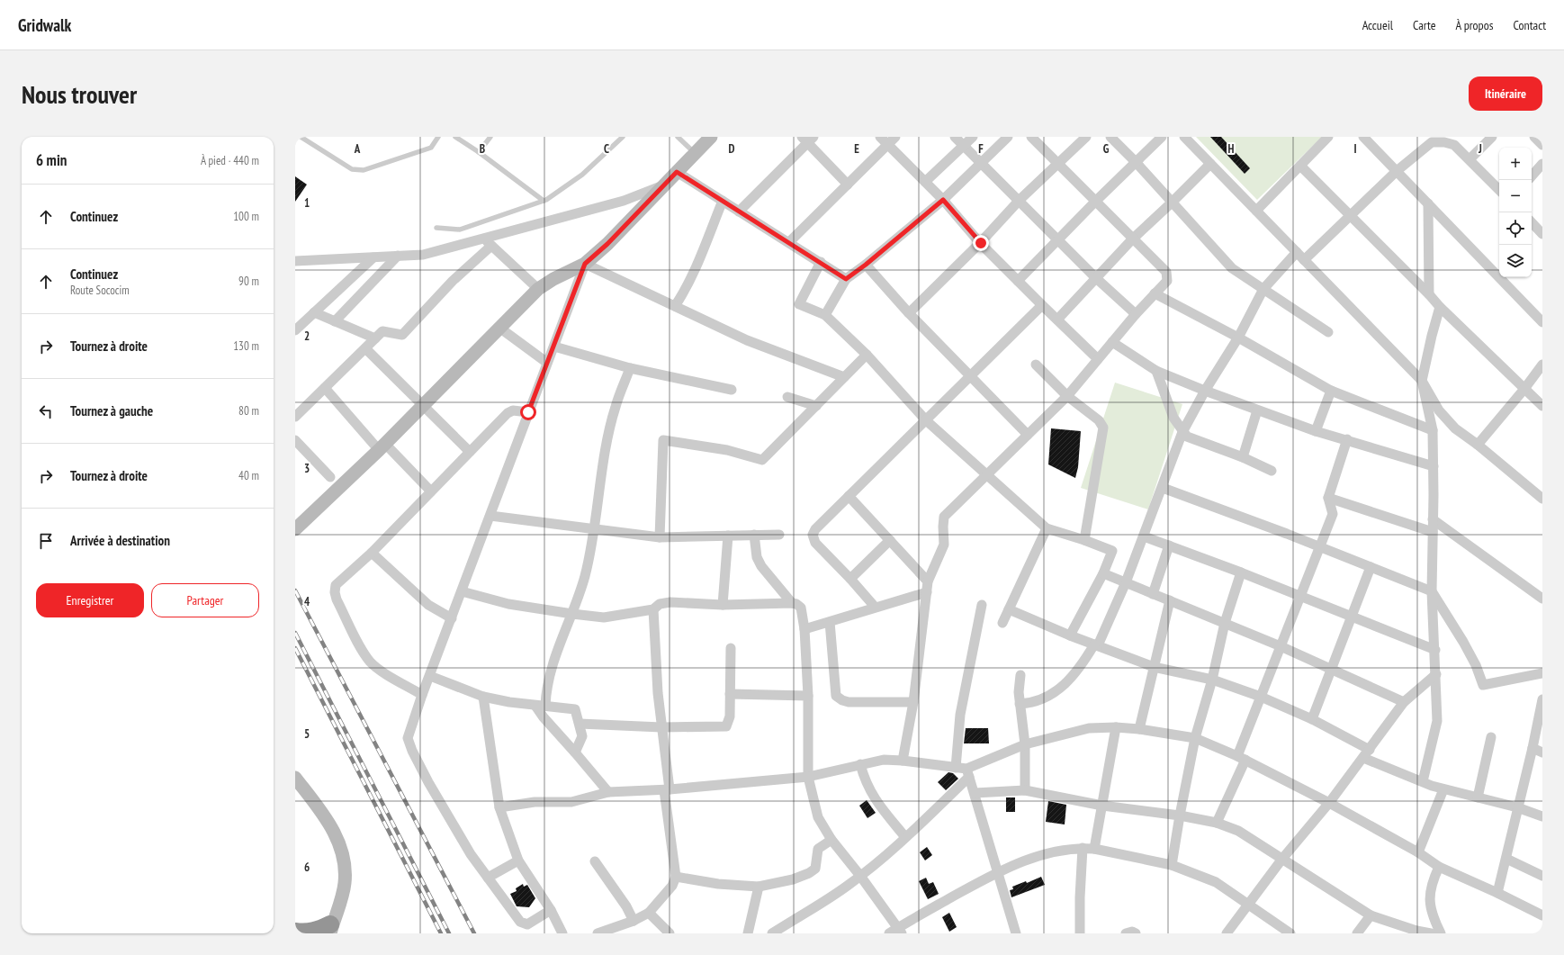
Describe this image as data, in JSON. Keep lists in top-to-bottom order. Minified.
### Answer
{"page":{"header":"Gridwalk","nav":["Accueil","Carte","À propos","Contact"],"buttons":["Itinéraire",["Enregistrer","Partager"]],"title":"Nous trouver","heading":["6 min","À pied · 440 m"],"map_buttons":["+","−"],"list":[["Continuez","100 m"],["Continuez","Route Sococim","90 m"],["Tournez à droite","130 m"],["Tournez à gauche","80 m"],["Tournez à droite","40 m"],"Arrivée à destination"]},"grid":{"columns":["A","B","C","D","E","F","G","H","I","J"],"rows":["1","2","3","4","5","6"]}}
